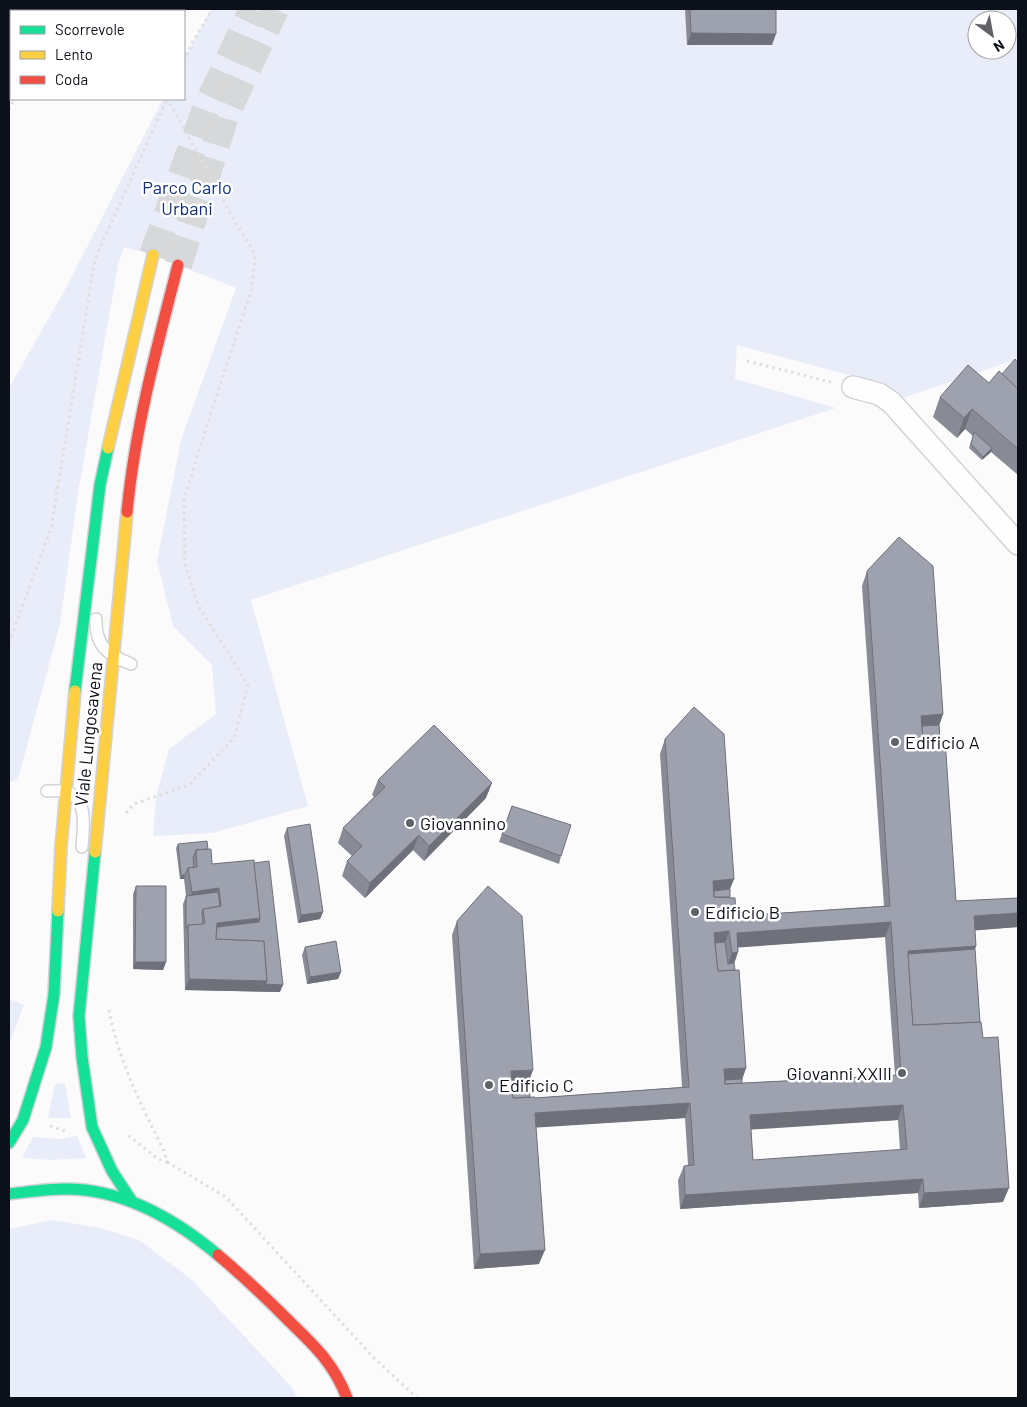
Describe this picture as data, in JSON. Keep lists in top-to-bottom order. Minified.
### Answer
{"streets":{"main road":["Viale Lungosavena"]},"parks":["Parco Carlo Urbani"],"places":["Edificio A","Giovannino","Edificio B","Giovanni XXIII","Edificio C"],"legend":["Scorrevole","Lento","Coda"],"north":"bottom right"}
